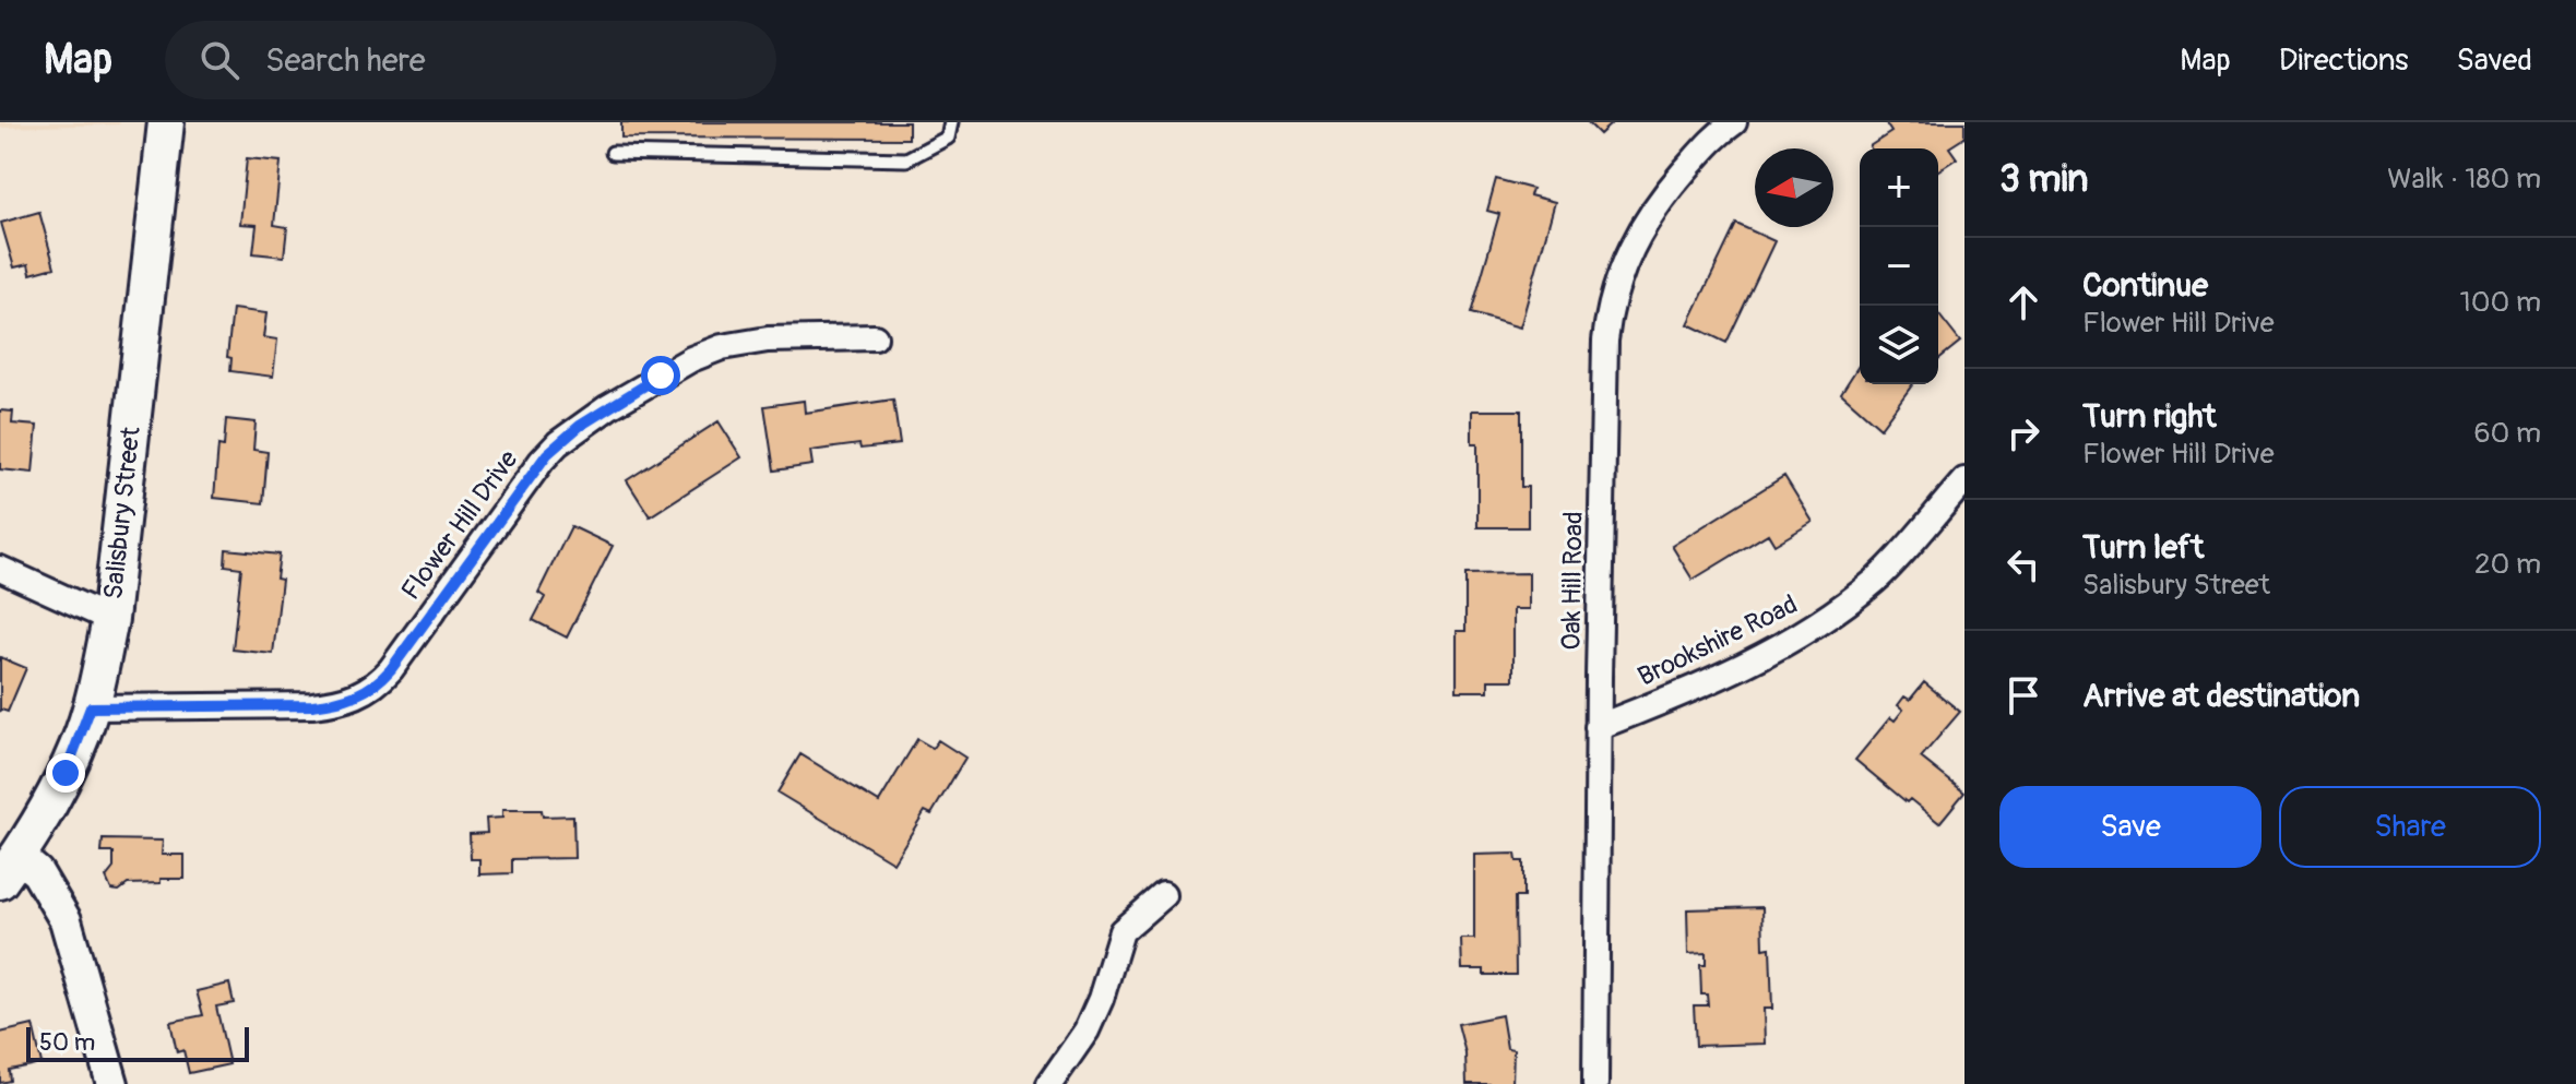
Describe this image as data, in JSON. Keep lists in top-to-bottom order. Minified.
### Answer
{"streets":{"main road":["Salisbury Street"],"street":["Flower Hill Drive","Oak Hill Road","Brookshire Road"]},"crossings":[["Salisbury Street","Flower Hill Drive"],["Oak Hill Road","Brookshire Road"]],"scale_bar":"50 m","north":"left","page":{"header":"Map","search":"Search here","nav":["Map","Directions","Saved"],"heading":["3 min","Walk · 180 m"],"map_buttons":["+","−"],"list":[["Continue","Flower Hill Drive","100 m"],["Turn right","Flower Hill Drive","60 m"],["Turn left","Salisbury Street","20 m"],"Arrive at destination"],"buttons":["Save","Share"],"scale":"50 m"}}
